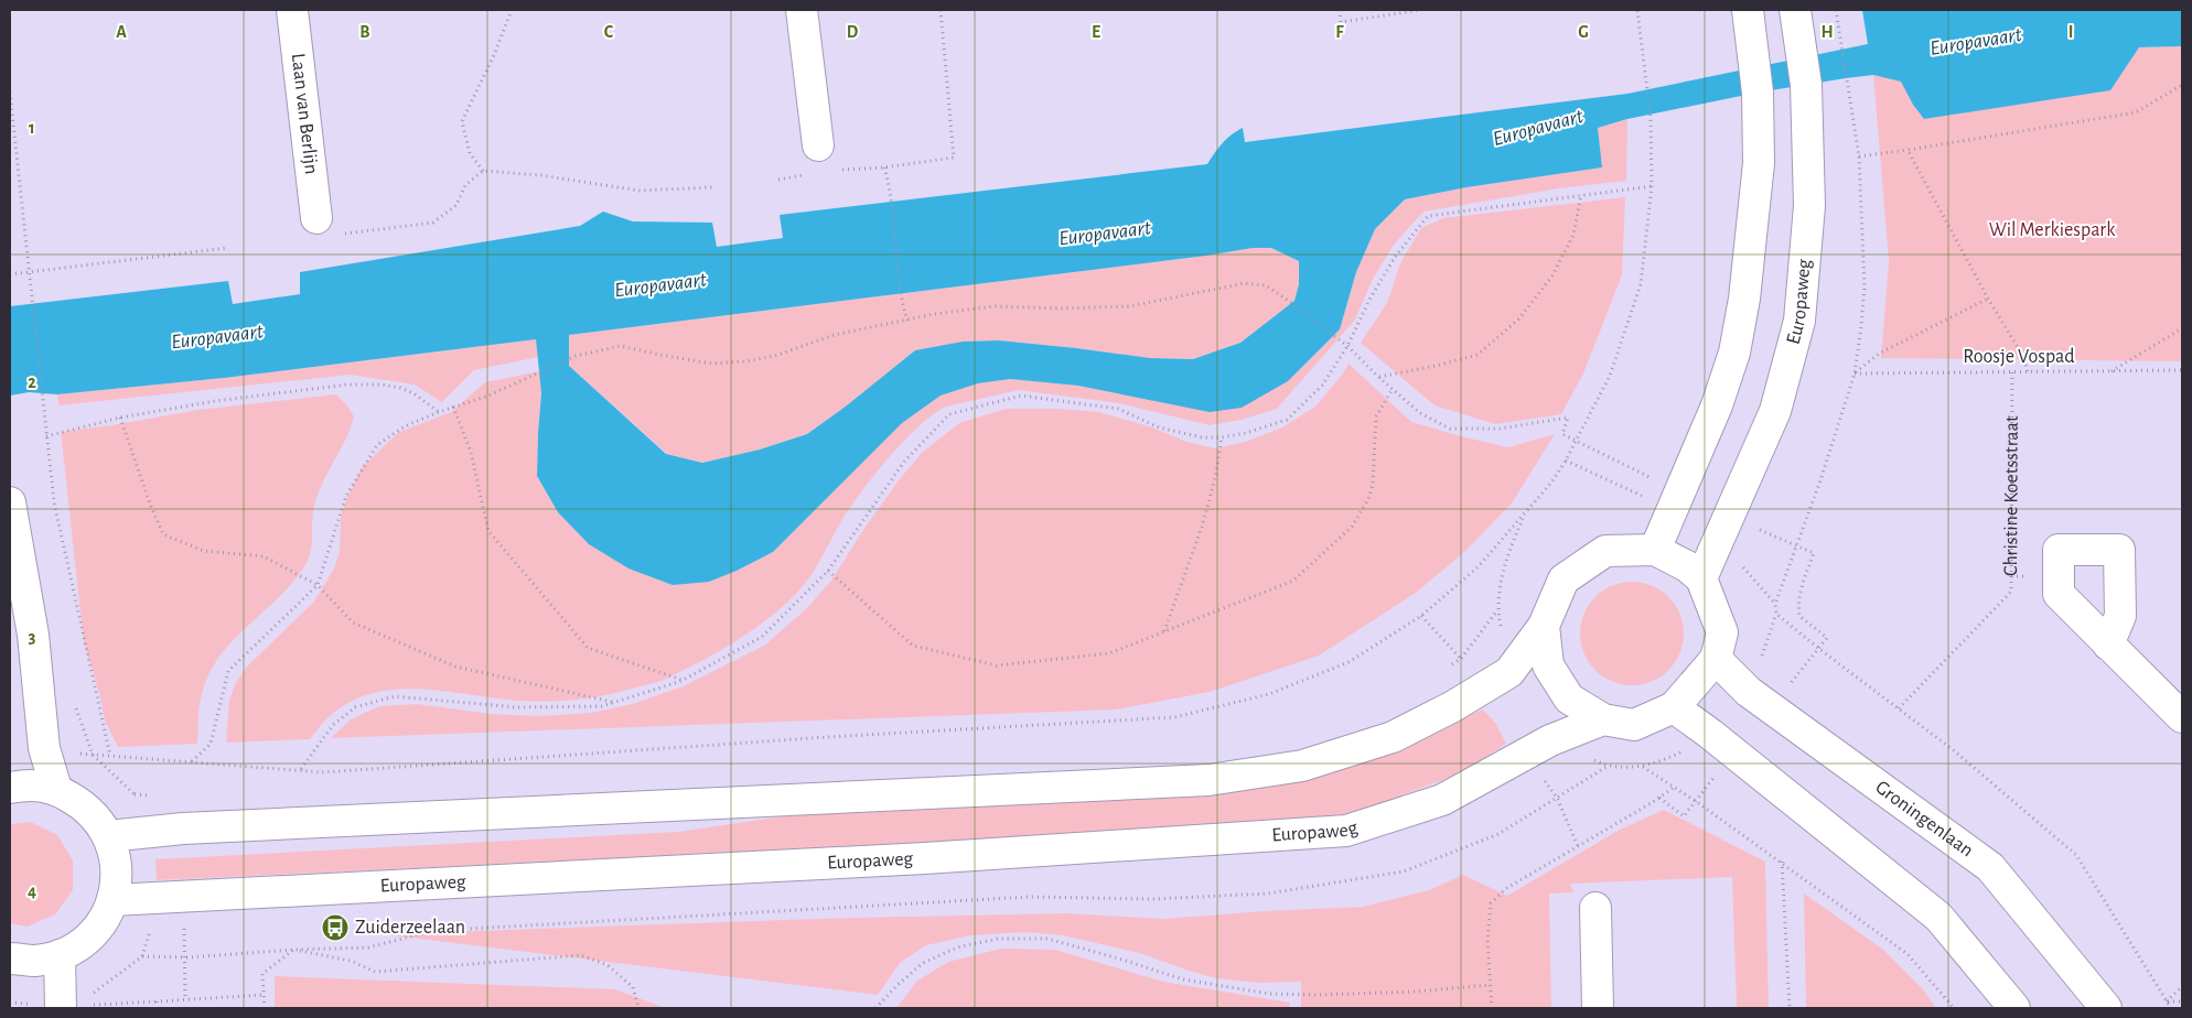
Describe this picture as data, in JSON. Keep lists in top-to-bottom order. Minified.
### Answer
{"streets":{"main road":["Laan van Berlijn","Europaweg","Groningenlaan"],"path":["Roosje Vospad","Christine Koetsstraat"]},"crossings":[["Europaweg","Groningenlaan"],["Roosje Vospad","Christine Koetsstraat"]],"water":["Europavaart"],"parks":["Wil Merkiespark"],"places":{"bus stop":["Zuiderzeelaan"]},"grid":{"columns":["A","B","C","D","E","F","G","H","I"],"rows":["1","2","3","4"]}}
